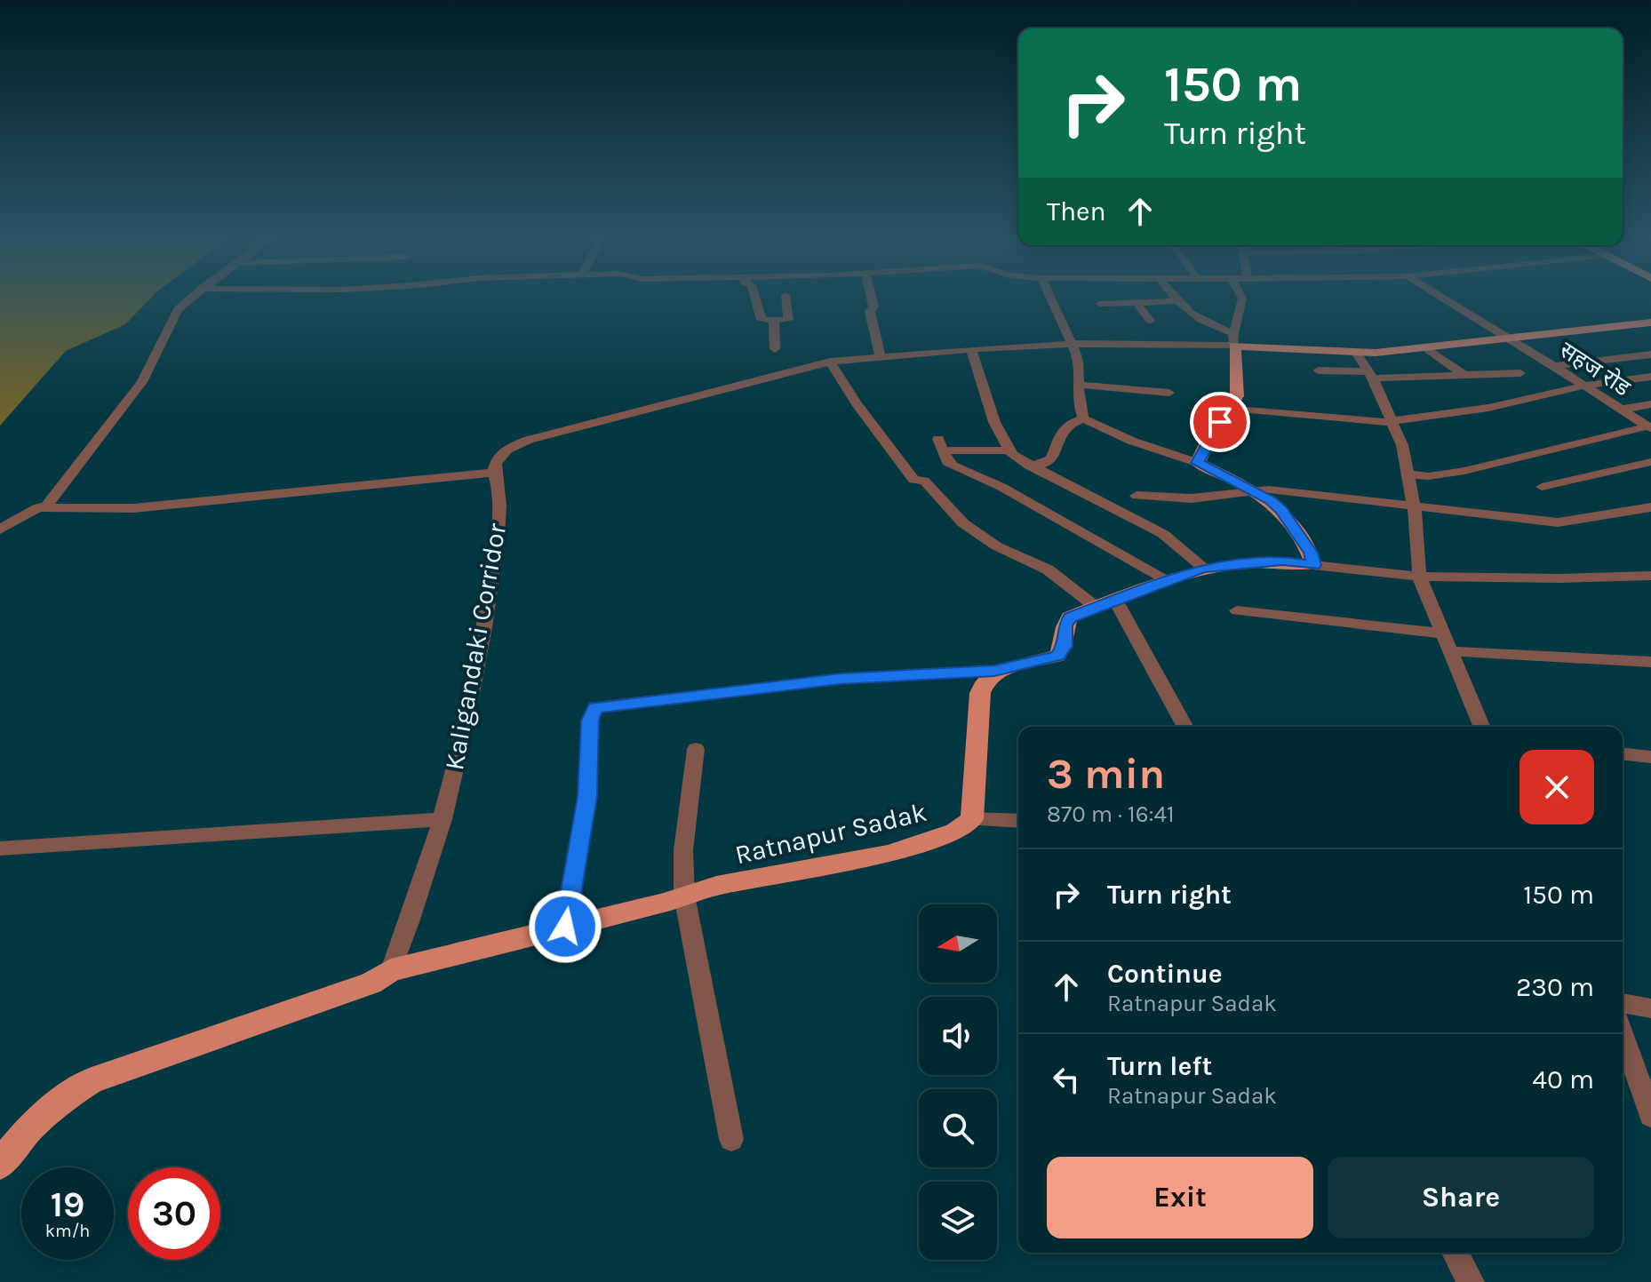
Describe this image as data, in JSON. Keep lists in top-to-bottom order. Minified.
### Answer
{"streets":{"main road":["Ratnapur Sadak"],"street":["सहज रोड","Kaligandaki Corridor"]},"crossings":[["Kaligandaki Corridor","Ratnapur Sadak"]],"north":"left","page":{"turn":["150 m","Turn right"],"then":"Then","heading":["3 min","870 m · 16:41"],"list":[{"name":"Turn right","value":"150 m"},{"name":"Continue","note":"Ratnapur Sadak","value":"230 m"},{"name":"Turn left","note":"Ratnapur Sadak","value":"40 m"}],"buttons":["Exit","Share"],"speed":"19 km/h","limit":"30"}}
